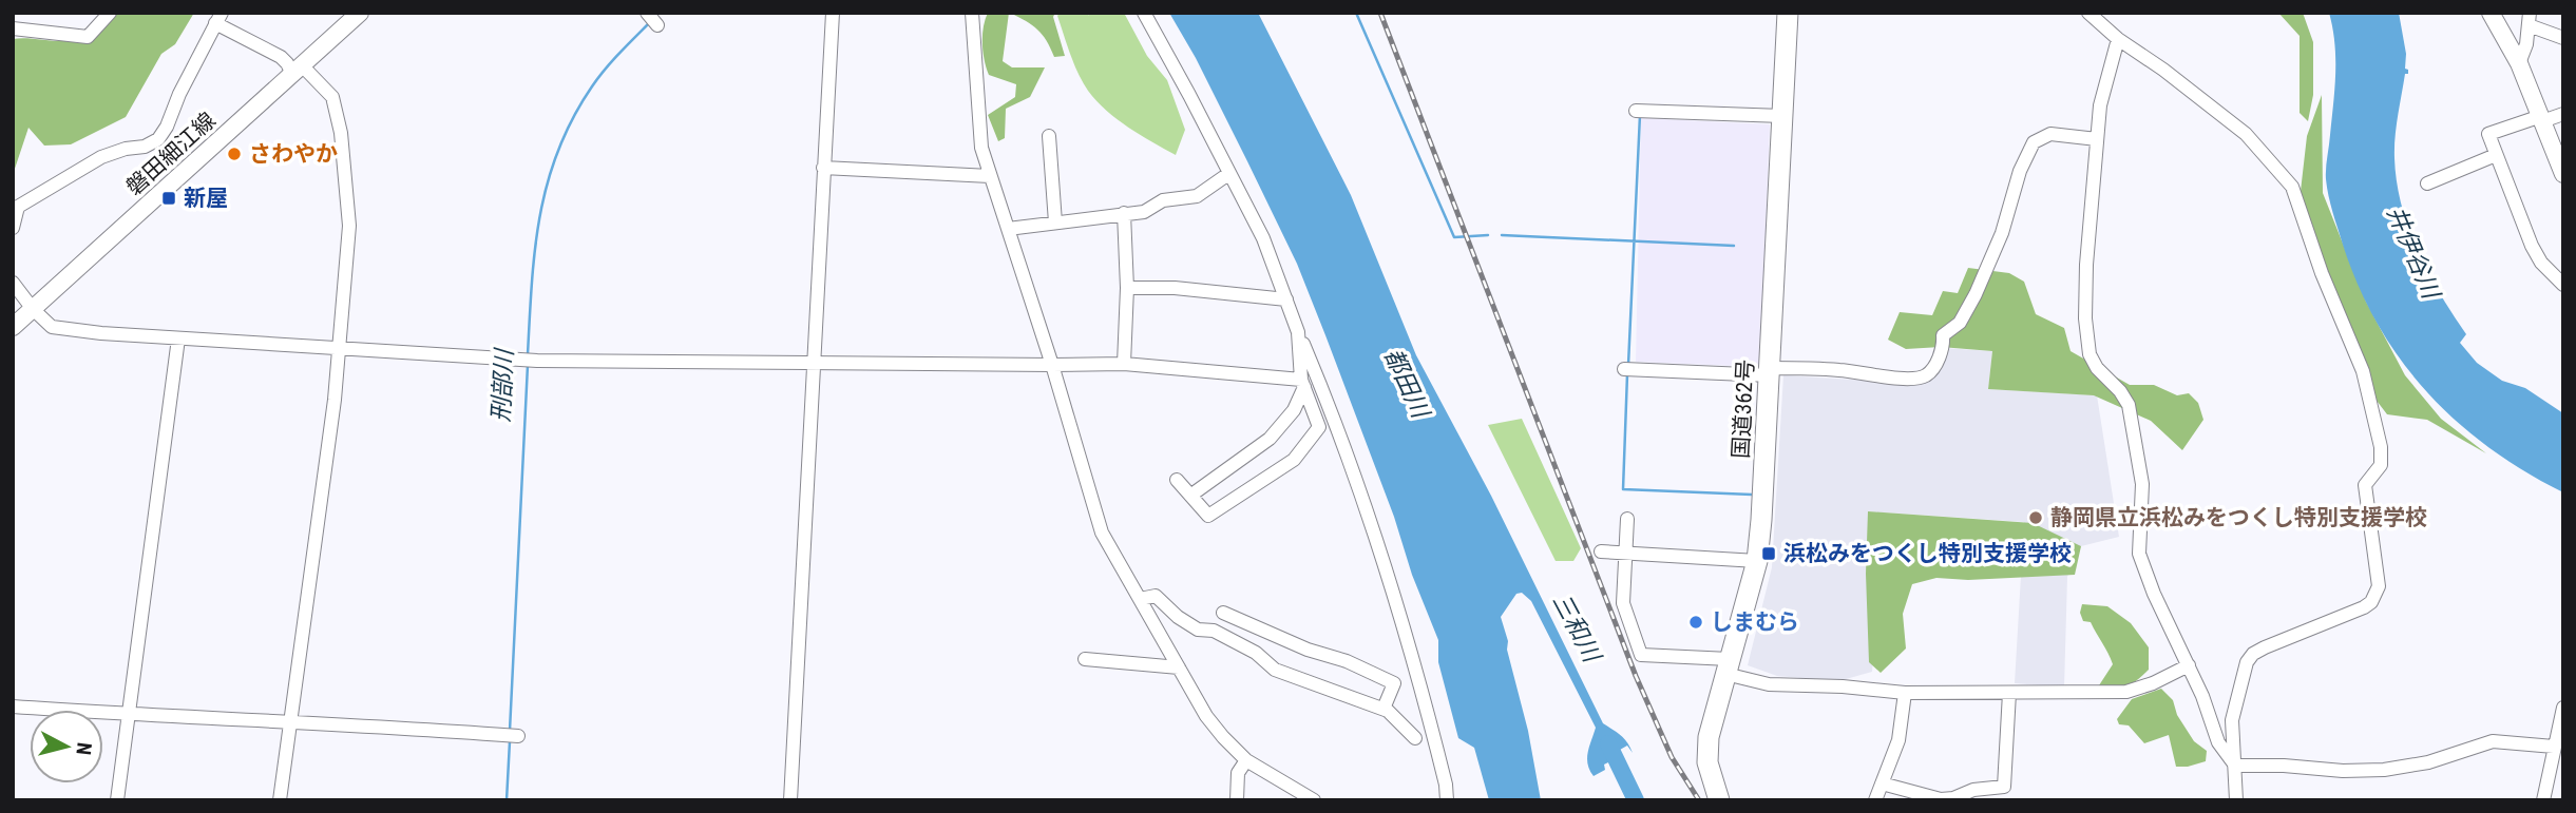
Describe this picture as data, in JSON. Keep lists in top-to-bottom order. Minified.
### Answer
{"streets":{"highway":["国道362号"],"main road":["磐田細江線"]},"water":["井伊谷川","都田川","刑部川","三和川"],"places":{"other":["さわやか","静岡県立浜松みをつくし特別支援学校","しまむら"],"transit":["新屋","浜松みをつくし特別支援学校"]},"north":"right"}
